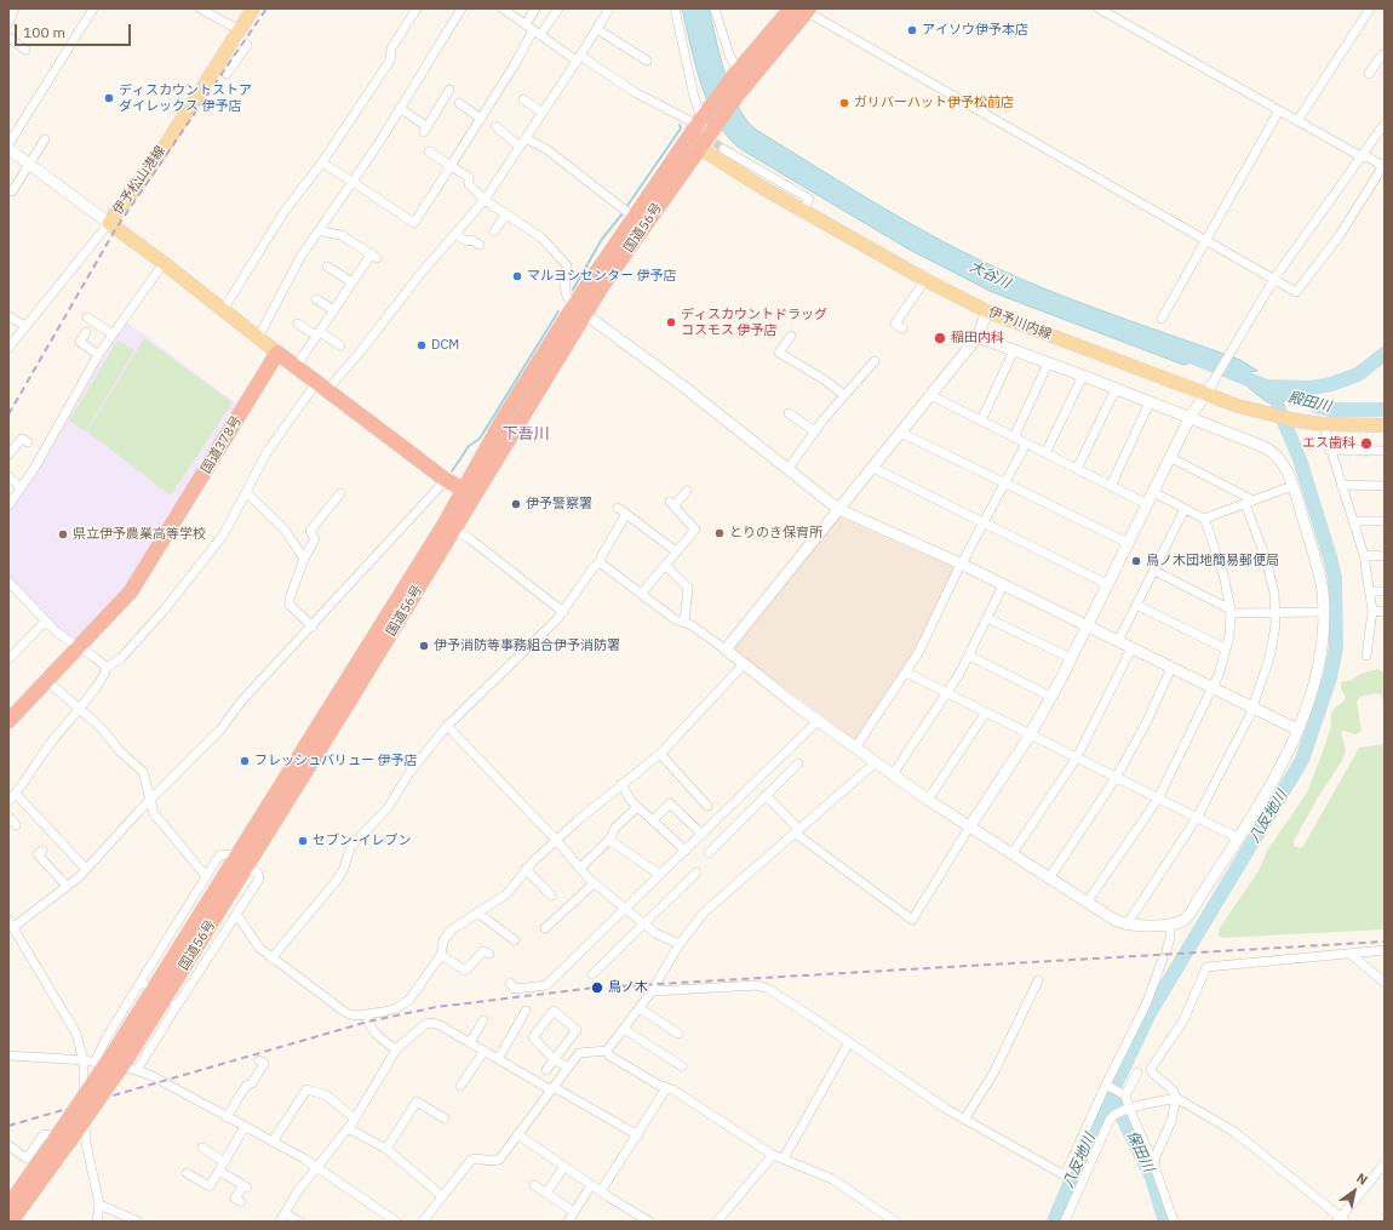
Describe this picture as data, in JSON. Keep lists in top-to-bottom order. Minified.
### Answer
{"streets":{"highway":["国道56号","国道378号"],"main road":["伊予松山港線","伊予川内線"]},"crossings":[["伊予松山港線","国道378号"],["国道56号","伊予川内線"]],"districts":["下吾川"],"water":["大谷川","殿田川","八反地川","保田川"],"places":["アイソウ伊予本店","ディスカウントストア ダイレックス 伊予店","ガリバーハット伊予松前店","マルヨシセンター 伊予店","ディスカウントドラッグ コスモス 伊予店","稲田内科","DCM","エス歯科","伊予警察署","とりのき保育所","県立伊予農業高等学校","鳥ノ木団地簡易郵便局","伊予消防等事務組合伊予消防署","フレッシュバリュー 伊予店","セブン-イレブン","鳥ノ木"],"scale_bar":"100 m","north":"top right"}
